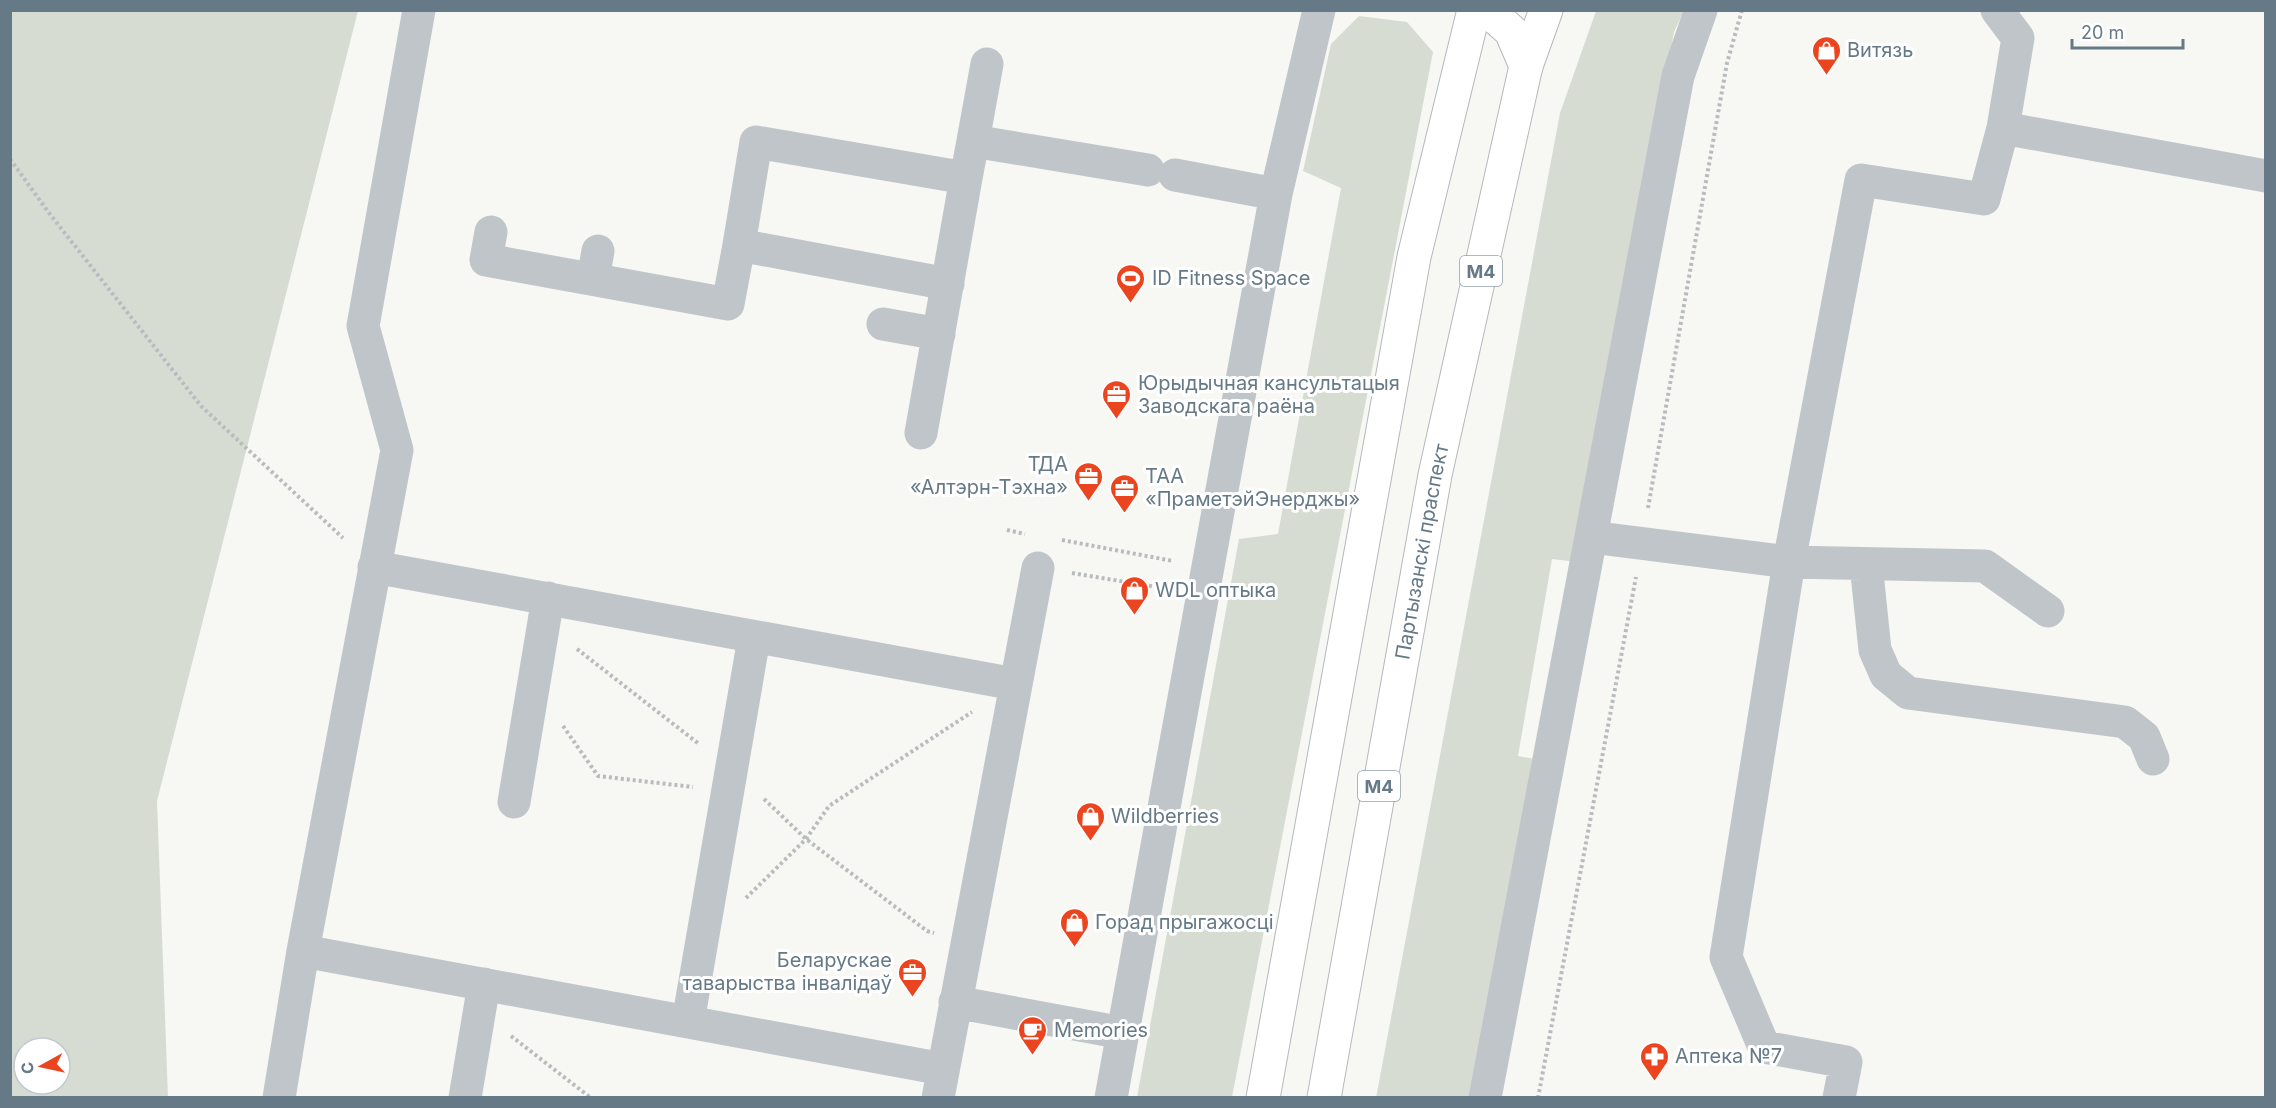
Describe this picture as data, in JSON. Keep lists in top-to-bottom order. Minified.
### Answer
{"streets":{"main road":["М4","Партызанскі праспект"]},"places":{"shop":["Витязь","WDL оптыка","Wildberries","Горад прыгажосці"],"sports":["ID Fitness Space"],"office":["Юрыдычная кансультацыя Заводскага раёна","ТДА «Алтэрн-Тэхна»","ТАА «ПраметэйЭнерджы»","Беларускае таварыства інвалідаў"],"cafe":["Memories"],"pharmacy":["Аптека №7"]},"scale_bar":"20 m","north":"left"}
